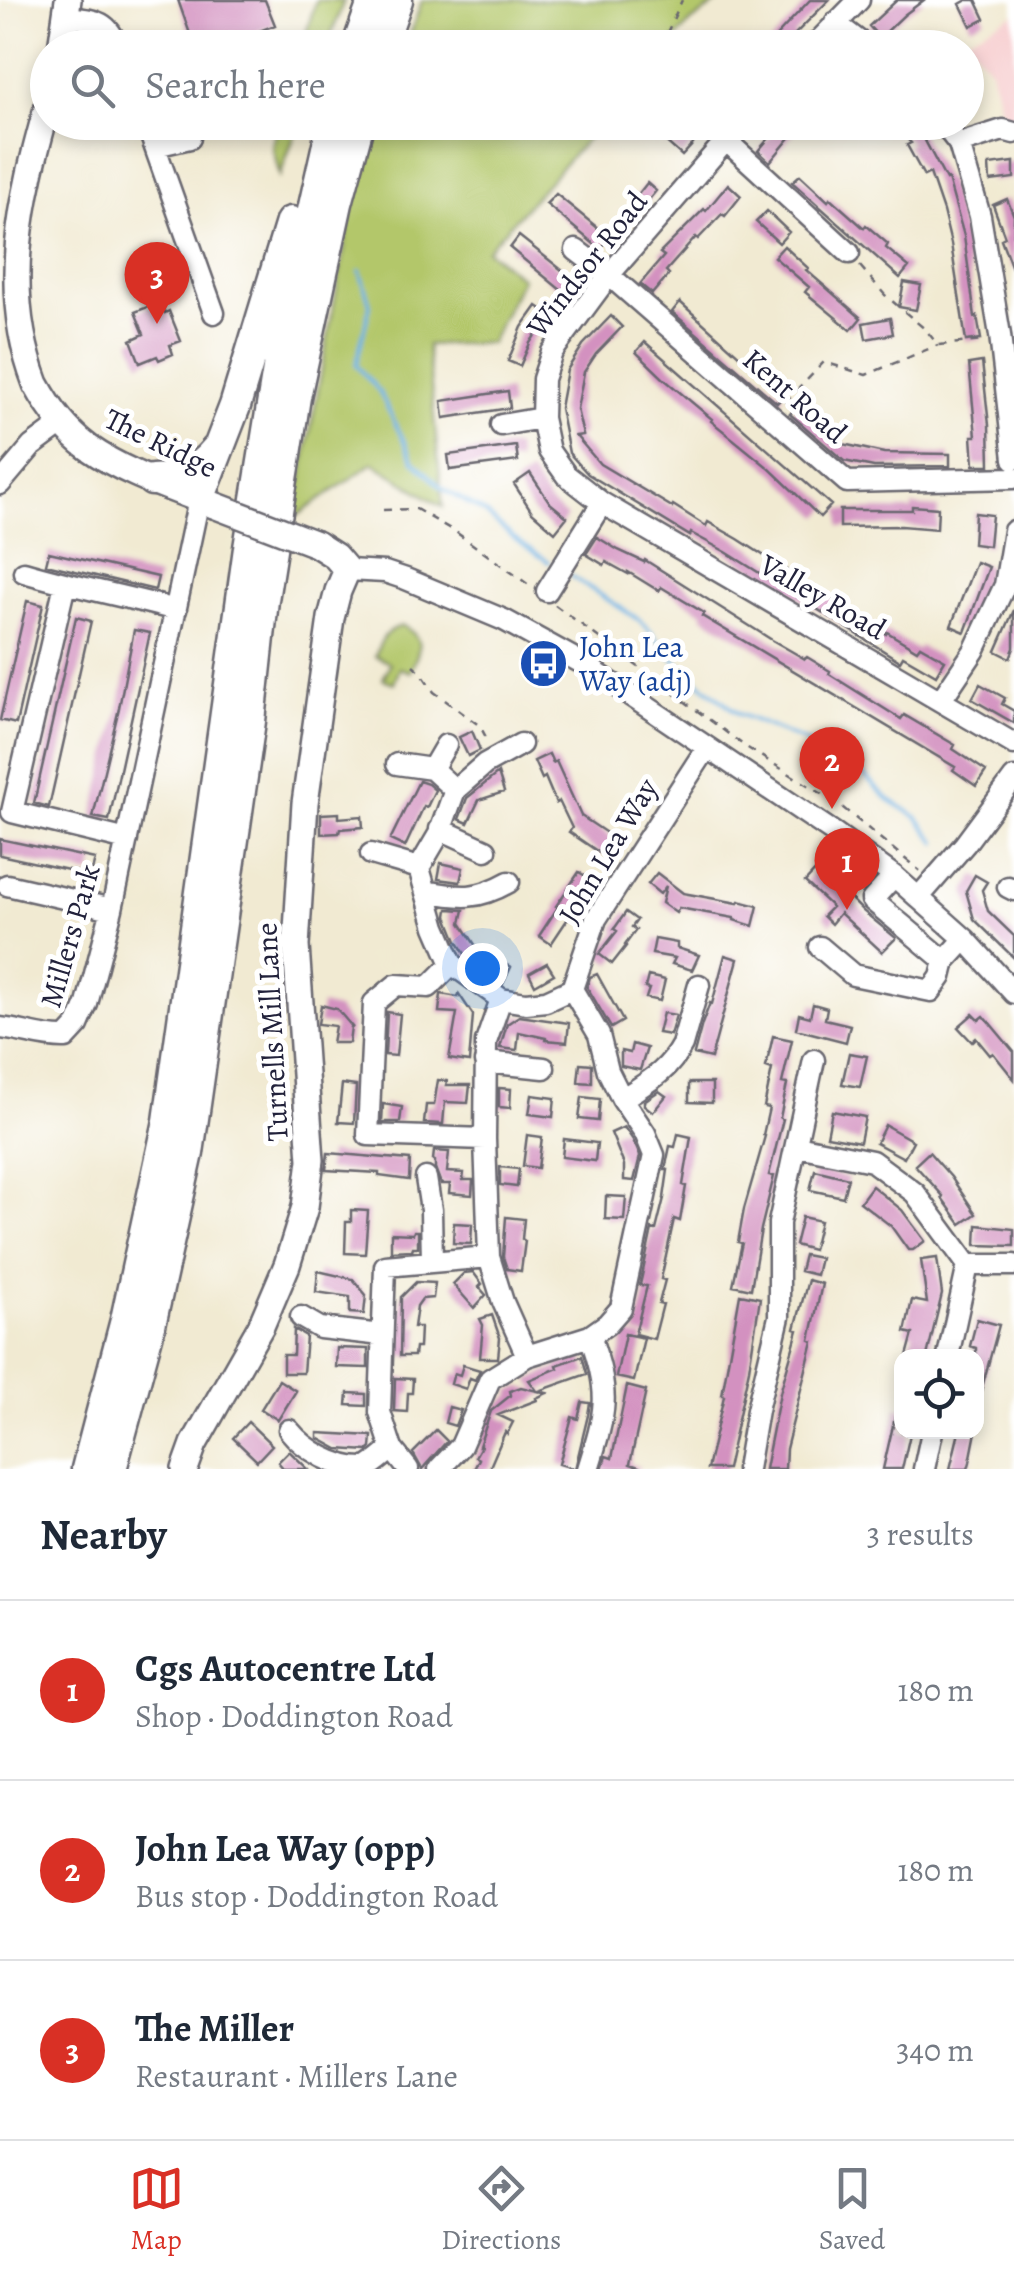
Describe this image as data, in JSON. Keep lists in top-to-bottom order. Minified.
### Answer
{"streets":{"main road":["The Ridge","Turnells Mill Lane"],"street":["Windsor Road","Kent Road","Valley Road","John Lea Way","Millers Park"]},"crossings":[["Windsor Road","Kent Road"],["Windsor Road","Valley Road"],["The Ridge","Millers Park"],["The Ridge","Turnells Mill Lane"]],"places":{"bus stop":["John Lea Way (adj)"]},"page":{"search":"Search here","pins":["3","2","1"],"heading":["Nearby","3 results"],"list":[{"mark":"1","name":"Cgs Autocentre Ltd","note":"Shop · Doddington Road","value":"180 m"},{"mark":"2","name":"John Lea Way (opp)","note":"Bus stop · Doddington Road","value":"180 m"},{"mark":"3","name":"The Miller","note":"Restaurant · Millers Lane","value":"340 m"}],"nav":["Map","Directions","Saved"]}}
